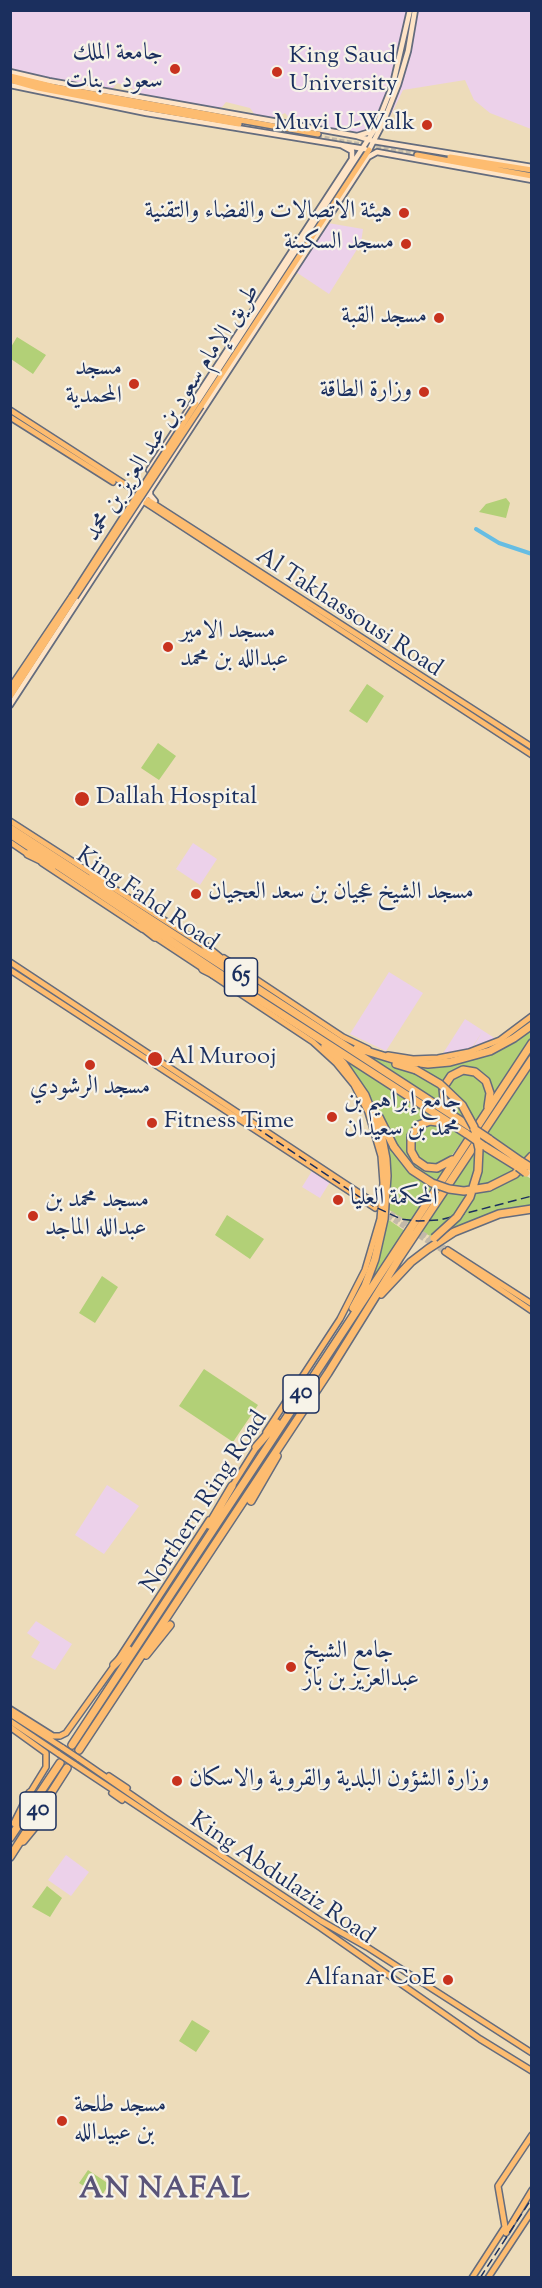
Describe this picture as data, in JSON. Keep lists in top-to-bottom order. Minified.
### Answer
{"streets":{"highway":["King Fahd Road","65","40","Northern Ring Road"],"main road":["طريق الإمام سعود بن عبد العزيز بن محمد","Al Takhassousi Road","King Abdulaziz Road"]},"crossings":[["King Fahd Road","65"],["65","Northern Ring Road"],["40","King Abdulaziz Road"],["Northern Ring Road","King Abdulaziz Road"]],"districts":["AN NAFAL"],"places":["جامعة الملك سعود - بنات","King Saud University","Muvi U-Walk","هيئة الاتصالات والفضاء والتقنية","مسجد السكينة","مسجد القبة","مسجد المحمدية","وزارة الطاقة","مسجد الامير عبدالله بن محمد","Dallah Hospital","مسجد الشيخ عجيان بن سعد العجيان","Al Murooj","مسجد الرشودي","جامع إبراهيم بن محمد بن سعيدان","Fitness Time","المحكمة العليا","مسجد محمد بن عبدالله الماجد","جامع الشيخ عبدالعزيز بن باز","وزارة الشؤون البلدية والقروية والاسكان","Alfanar CoE","مسجد طلحة بن عبيدالله"]}
